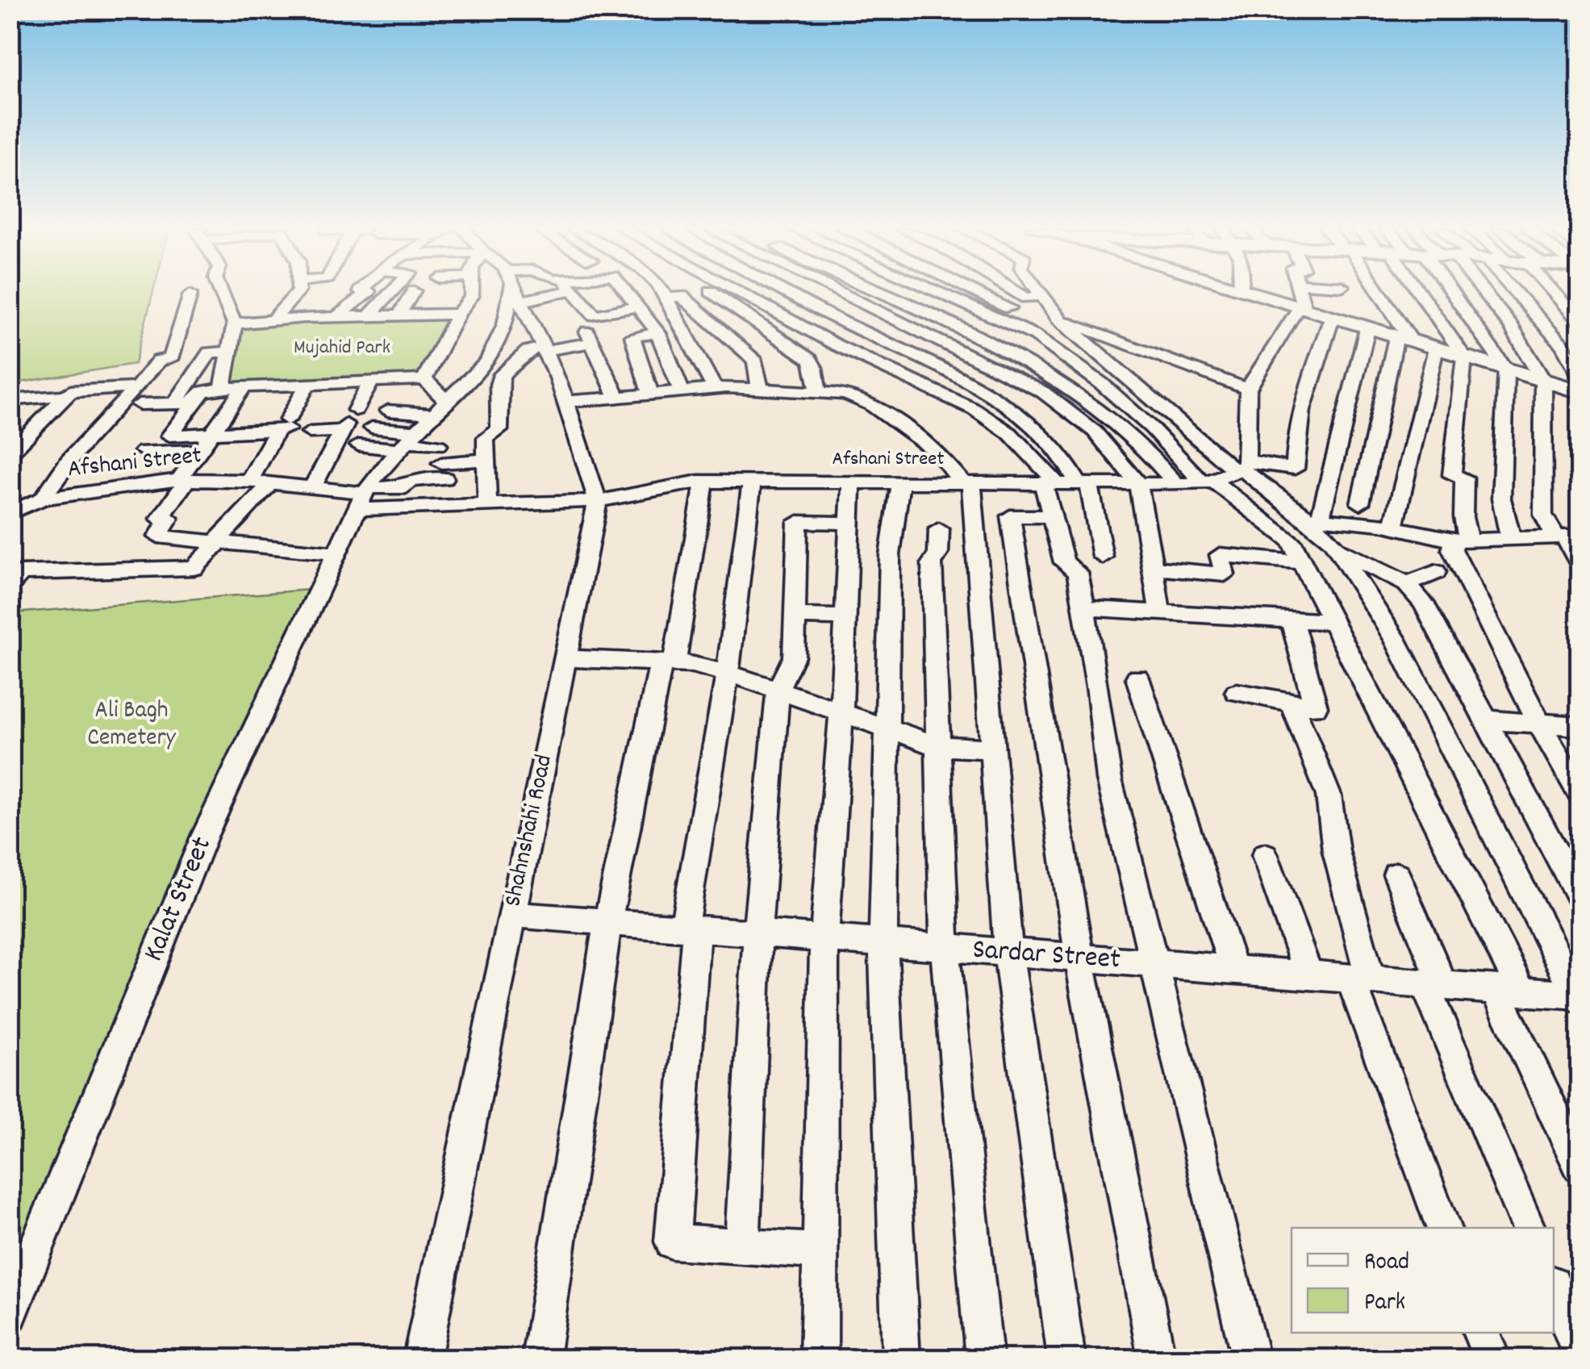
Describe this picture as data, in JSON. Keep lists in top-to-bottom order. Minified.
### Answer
{"streets":{"street":["Afshani Street","Shahnshahi Road","Kalat Street","Sardar Street"]},"crossings":[["Afshani Street","Shahnshahi Road"],["Afshani Street","Kalat Street"],["Shahnshahi Road","Sardar Street"]],"parks":["Mujahid Park","Ali Bagh Cemetery"],"legend":["Road","Park"]}
